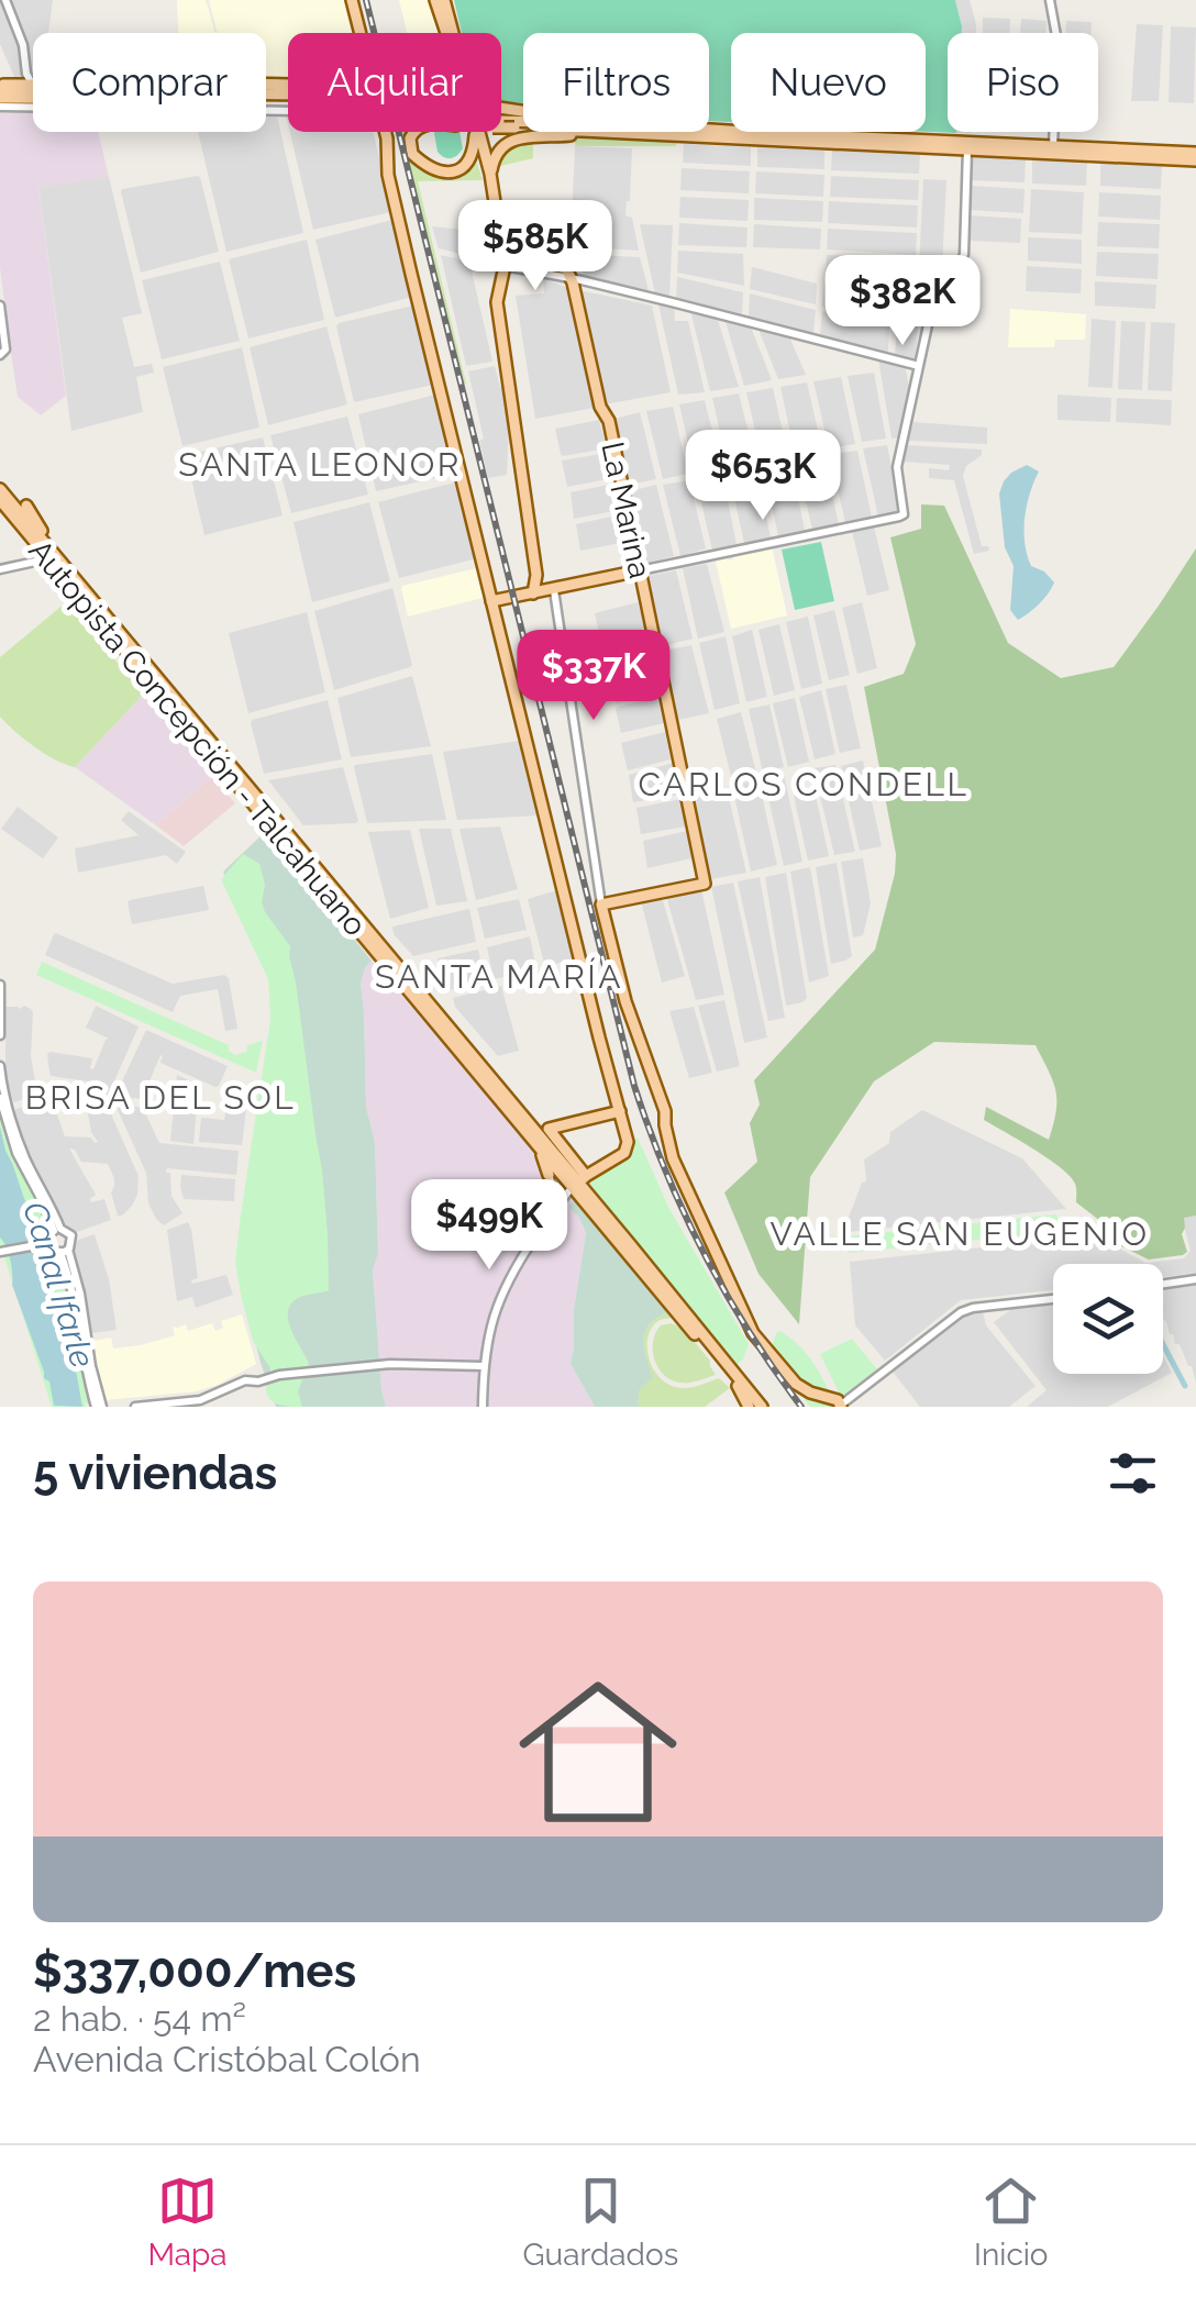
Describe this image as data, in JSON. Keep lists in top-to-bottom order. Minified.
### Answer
{"streets":{"main road":["La Marina","Autopista Concepción - Talcahuano"]},"districts":["SANTA LEONOR","CARLOS CONDELL","SANTA MARÍA","BRISA DEL SOL","VALLE SAN EUGENIO"],"water":["Canal Ifarle"],"page":{"chip":["Comprar","Alquilar","Filtros","Nuevo","Piso"],"price":["$585K","$382K","$653K","$337K","$499K"],"heading":"5 viviendas","list":[{"name":"$337,000/mes","note":"2 hab. · 54 m² · Avenida Cristóbal Colón"}],"tabs":["Mapa","Guardados","Inicio"]}}
